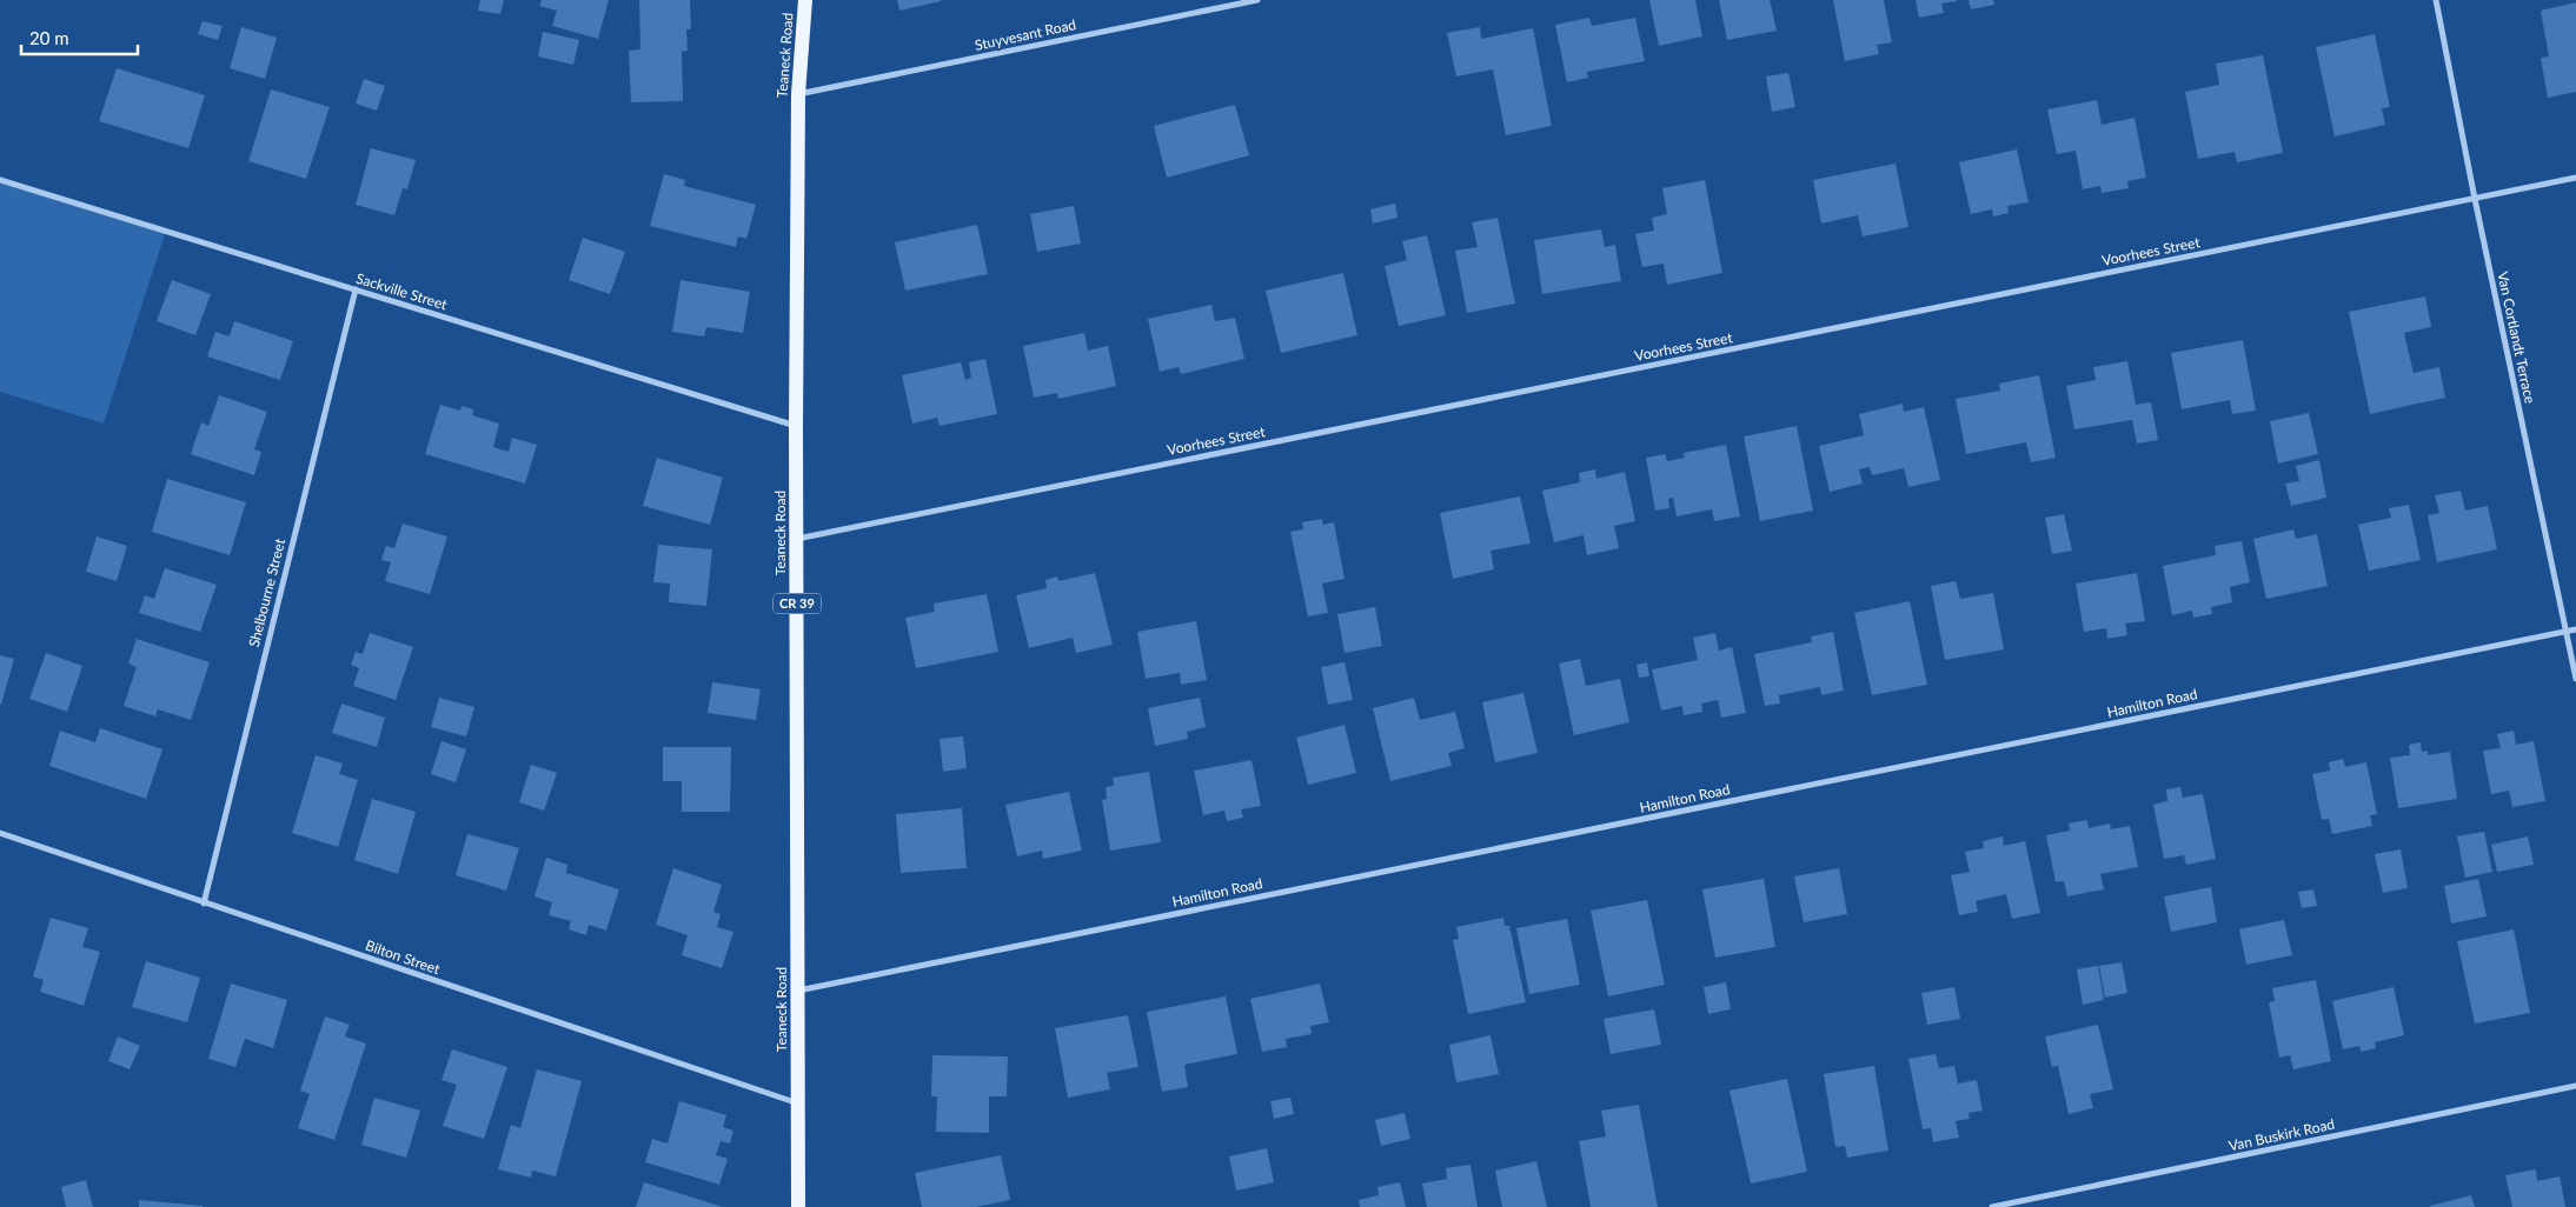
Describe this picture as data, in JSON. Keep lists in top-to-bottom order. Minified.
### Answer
{"streets":{"main road":["Teaneck Road","CR 39"],"street":["Stuyvesant Road","Voorhees Street","Sackville Street","Van Cortlandt Terrace","Shelbourne Street","Hamilton Road","Bilton Street","Van Buskirk Road"]},"crossings":[["Stuyvesant Road","Teaneck Road"],["Teaneck Road","Voorhees Street"],["Teaneck Road","Sackville Street"],["Teaneck Road","Hamilton Road"],["Teaneck Road","Bilton Street"],["Voorhees Street","Van Cortlandt Terrace"],["Sackville Street","Shelbourne Street"],["Van Cortlandt Terrace","Hamilton Road"],["Shelbourne Street","Bilton Street"]],"scale_bar":"20 m"}
